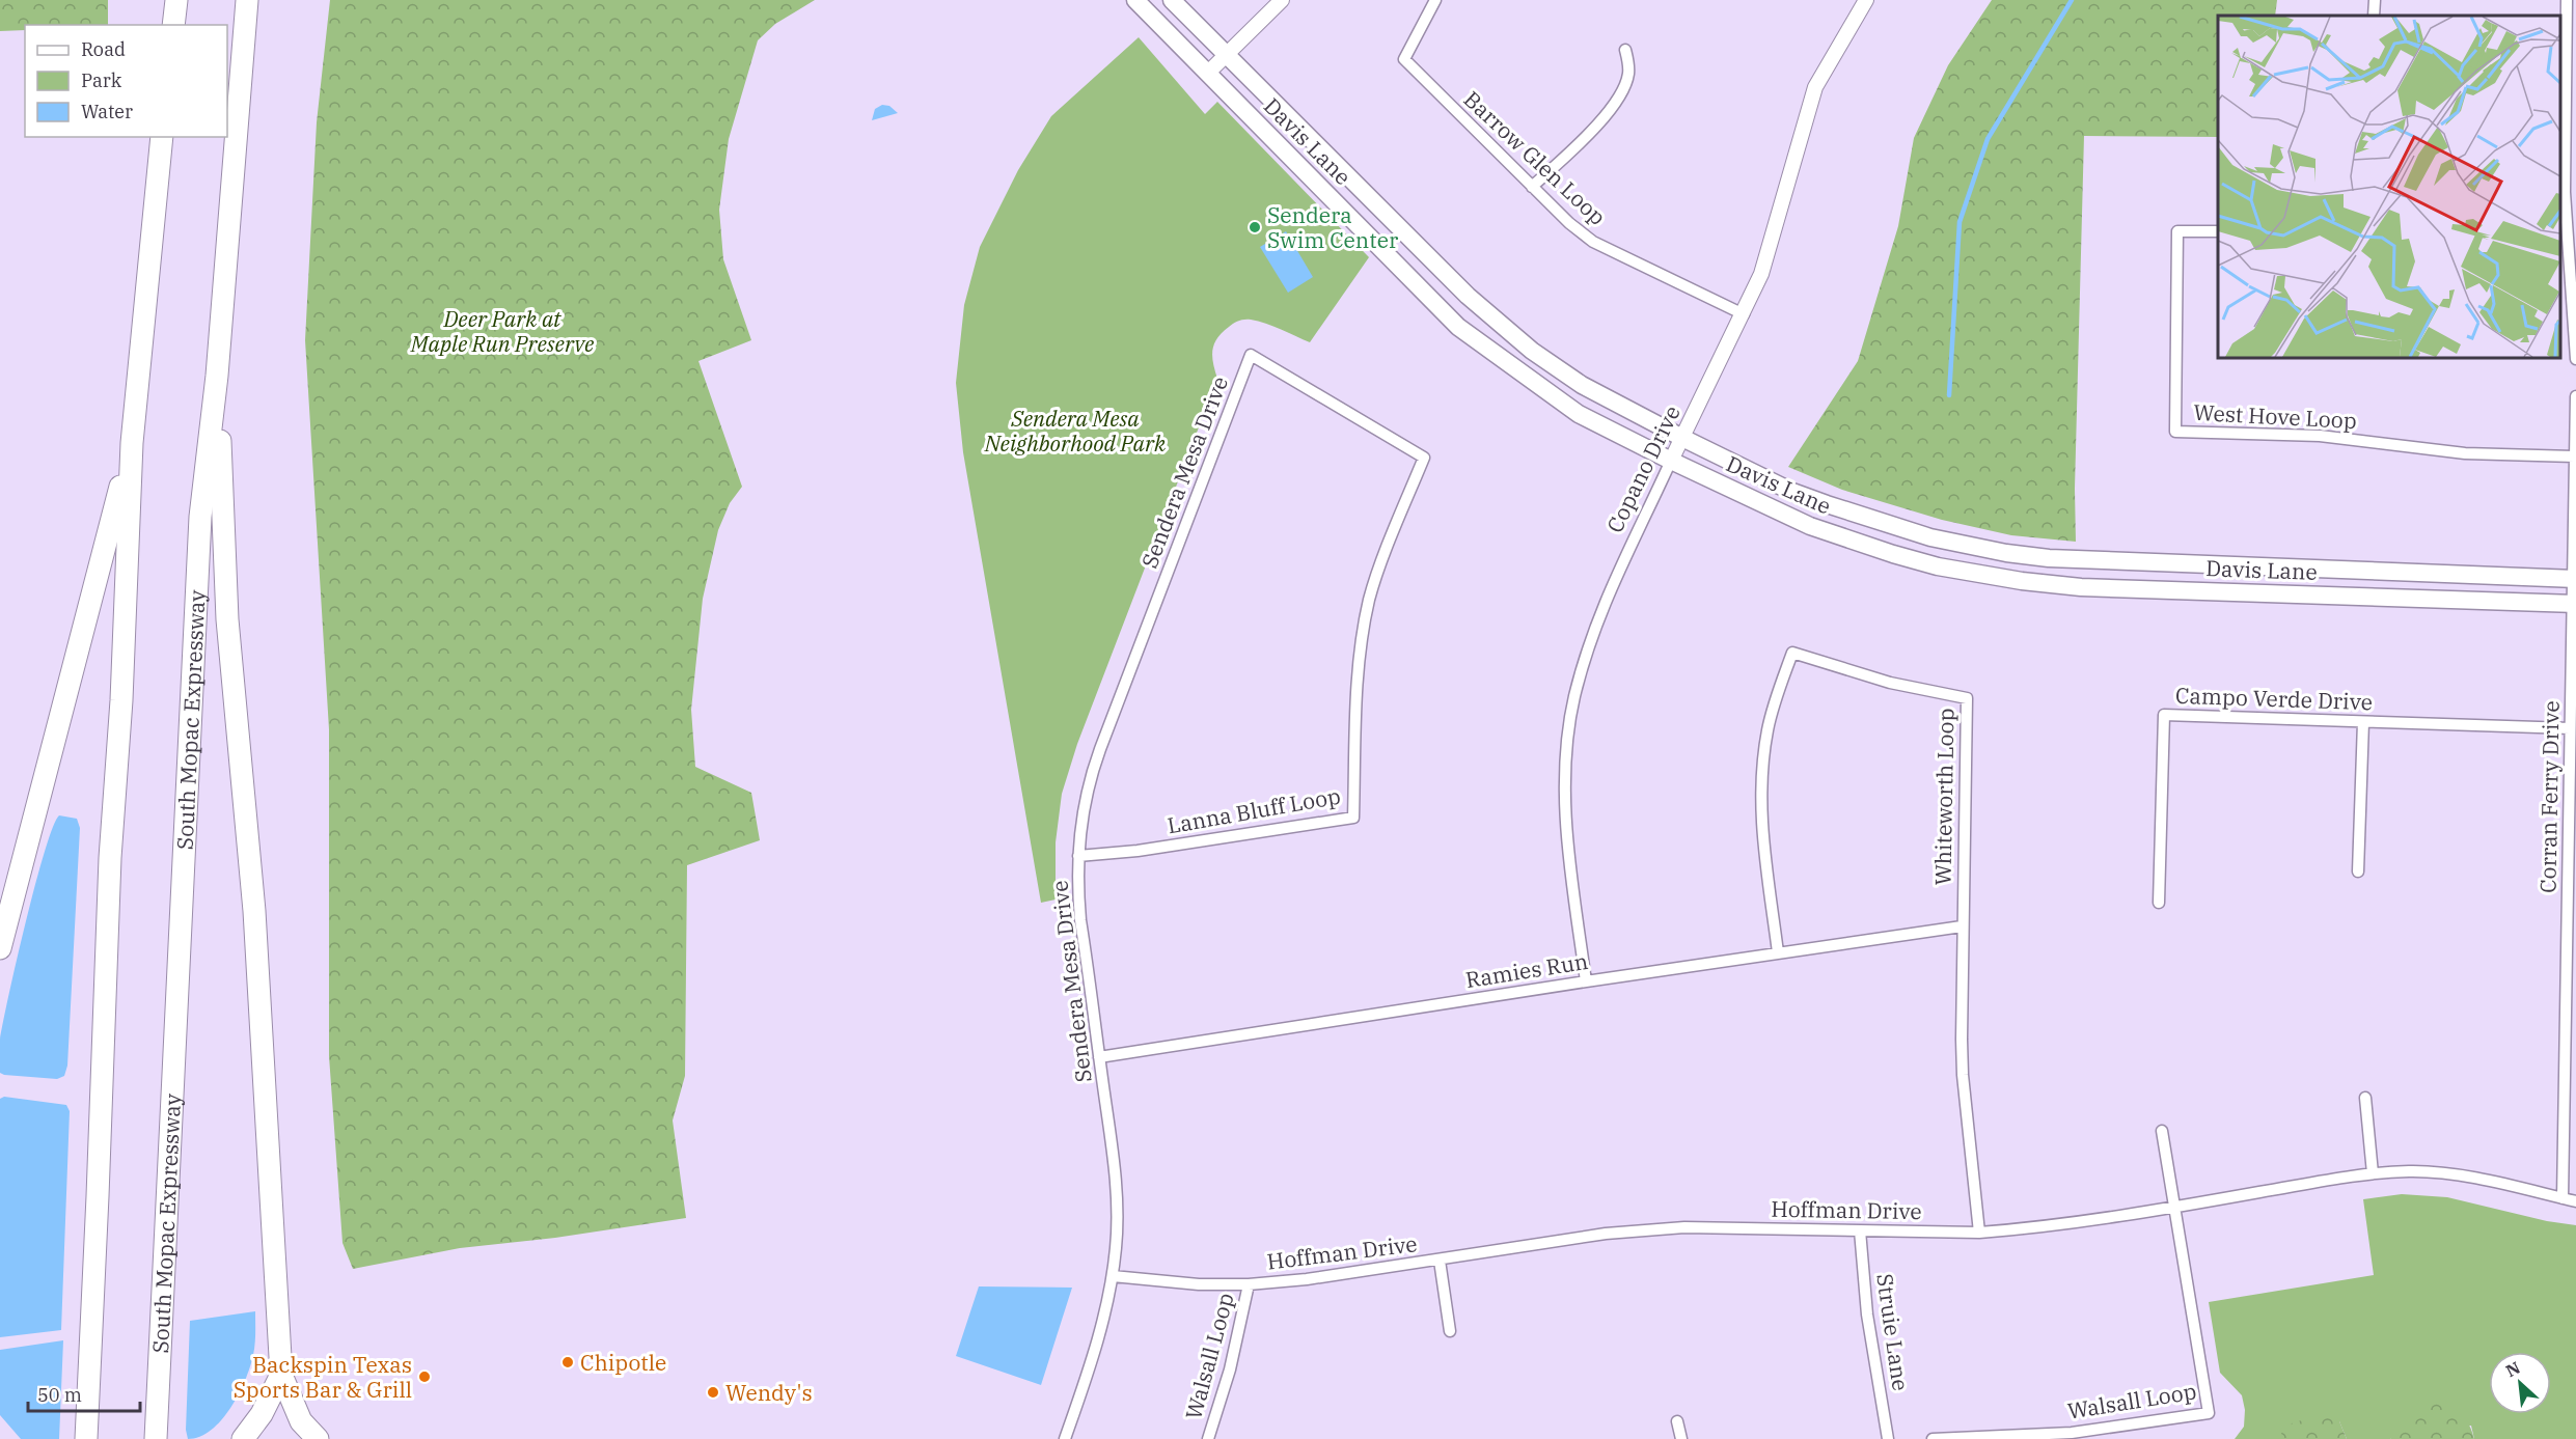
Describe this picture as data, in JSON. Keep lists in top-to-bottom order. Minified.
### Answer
{"streets":{"highway":["South Mopac Expressway"],"main road":["Davis Lane"],"street":["Barrow Glen Loop","West Hove Loop","Copano Drive","Sendera Mesa Drive","Campo Verde Drive","Whiteworth Loop","Corran Ferry Drive","Lanna Bluff Loop","Ramies Run","Hoffman Drive","Struie Lane","Walsall Loop"]},"crossings":[["Davis Lane","Copano Drive"],["Davis Lane","Corran Ferry Drive"],["Barrow Glen Loop","Copano Drive"],["West Hove Loop","Corran Ferry Drive"],["Copano Drive","Ramies Run"],["Sendera Mesa Drive","Lanna Bluff Loop"],["Sendera Mesa Drive","Ramies Run"],["Sendera Mesa Drive","Hoffman Drive"],["Campo Verde Drive","Corran Ferry Drive"],["Whiteworth Loop","Ramies Run"],["Whiteworth Loop","Hoffman Drive"],["Corran Ferry Drive","Hoffman Drive"],["Hoffman Drive","Struie Lane"],["Hoffman Drive","Walsall Loop"]],"parks":["Deer Park at Maple Run Preserve","Sendera Mesa Neighborhood Park"],"places":["Sendera Swim Center","Chipotle","Backspin Texas Sports Bar & Grill","Wendy's"],"legend":["Road","Park","Water"],"scale_bar":"50 m","north":"top left"}
